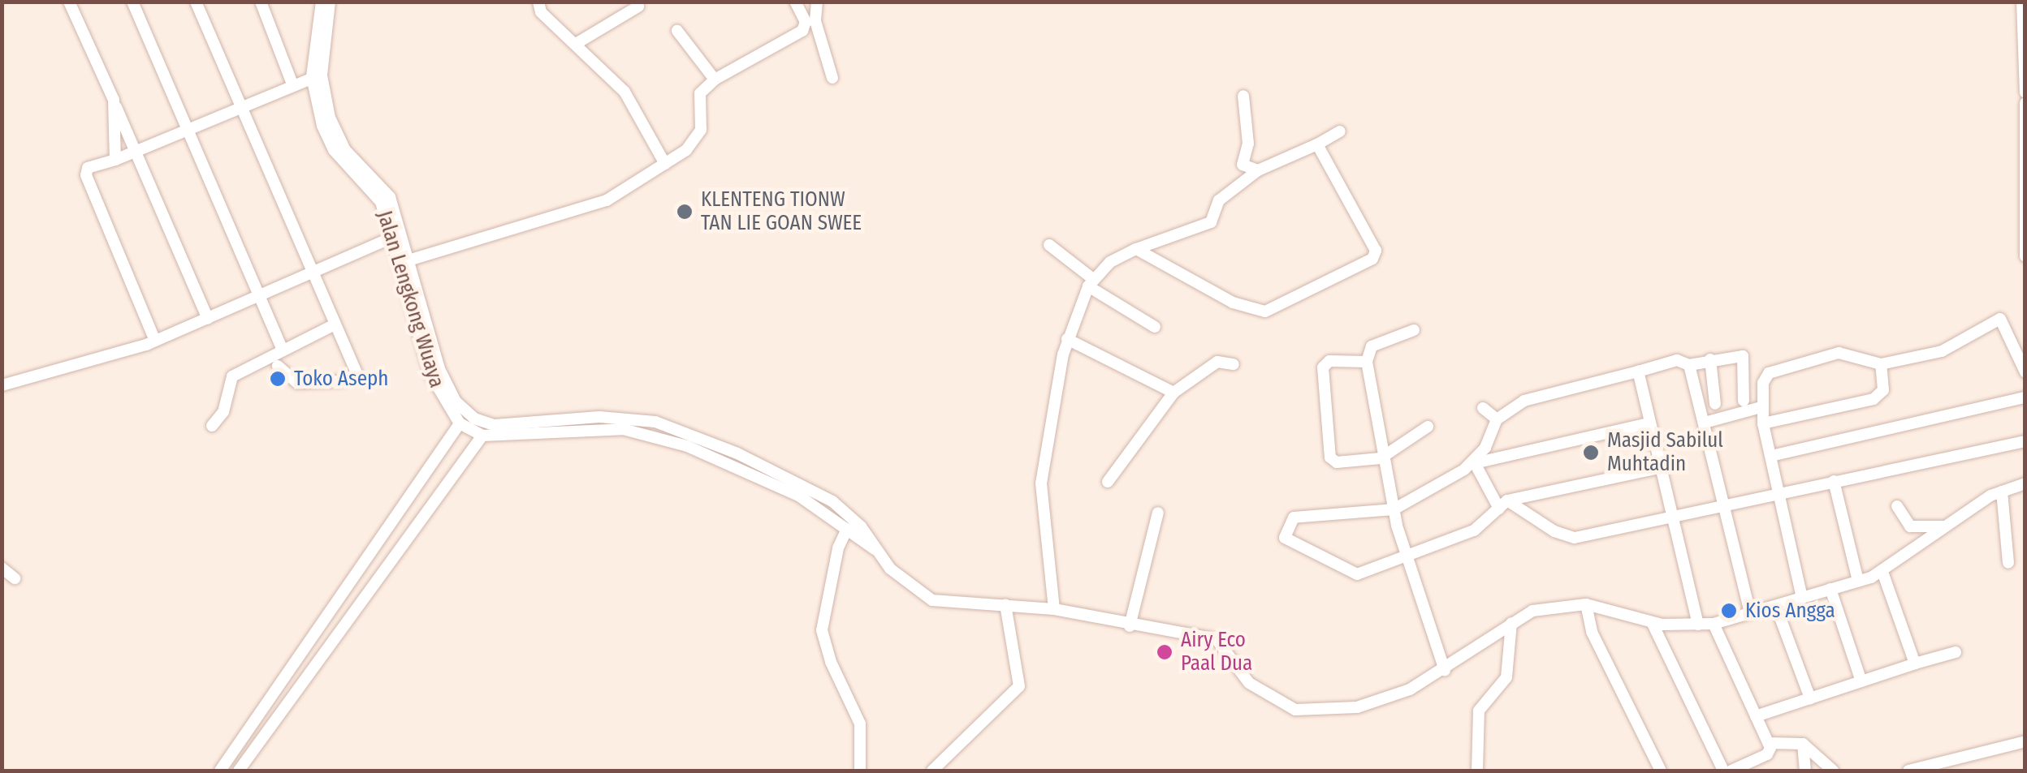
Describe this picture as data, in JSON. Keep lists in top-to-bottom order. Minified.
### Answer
{"streets":{"street":["Jalan Lengkong Wuaya"]},"places":["KLENTENG TIONW TAN LIE GOAN SWEE","Toko Aseph","Masjid Sabilul Muhtadin","Kios Angga","Airy Eco Paal Dua"]}
